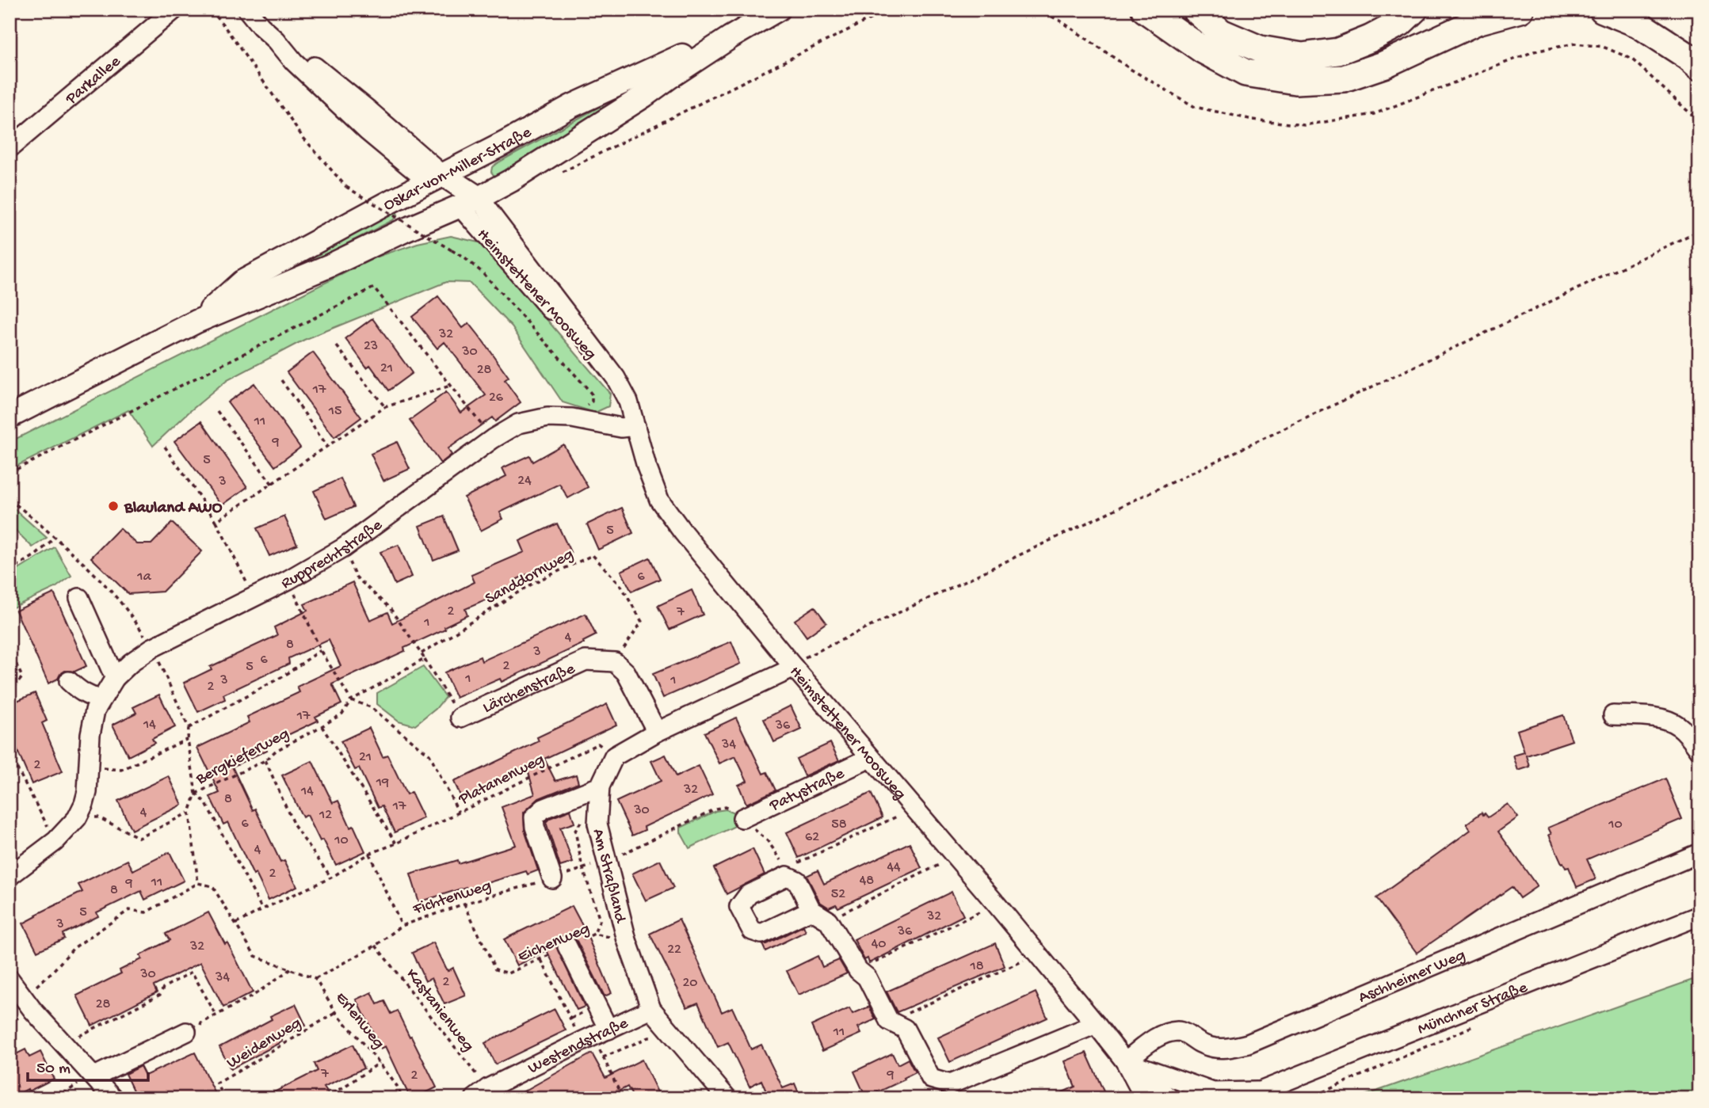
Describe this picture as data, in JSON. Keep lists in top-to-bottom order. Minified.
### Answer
{"streets":{"main road":["Oskar-von-Miller-Straße"],"street":["Parkallee","Heimstettener Moosweg","Rupprechtstraße","Lärchenstraße","Patystraße","Am Straßland","Aschheimer Weg","Münchner Straße","Westendstraße"],"path":["Sanddornweg","Bergkieferweg","Platanenweg","Fichtenweg","Eichenweg","Kastanienweg","Erlenweg","Weidenweg"]},"crossings":[["Oskar-von-Miller-Straße","Heimstettener Moosweg"],["Heimstettener Moosweg","Rupprechtstraße"],["Heimstettener Moosweg","Patystraße"],["Heimstettener Moosweg","Aschheimer Weg"],["Sanddornweg","Lärchenstraße"],["Platanenweg","Am Straßland"],["Patystraße","Fichtenweg"],["Am Straßland","Fichtenweg"],["Am Straßland","Eichenweg"],["Am Straßland","Westendstraße"],["Fichtenweg","Eichenweg"],["Fichtenweg","Kastanienweg"],["Fichtenweg","Erlenweg"],["Kastanienweg","Westendstraße"],["Erlenweg","Weidenweg"]],"places":["Blauland AWO"],"house_numbers":["32","23","30","21","28","17","26","15","11","9","5","24","3","5","1a","6","2","7","1","4","8","3","6","2","5","1","3","1","2","17","14","36","34","21","2","19","32","14","8","17","30","4","12","6","58","10","62","10","4","44","2","48","11","9","8","52","5","32","3","36","40","32","22","18","30","34","2","20","28","11","7","9","2"],"scale_bar":"50 m"}
